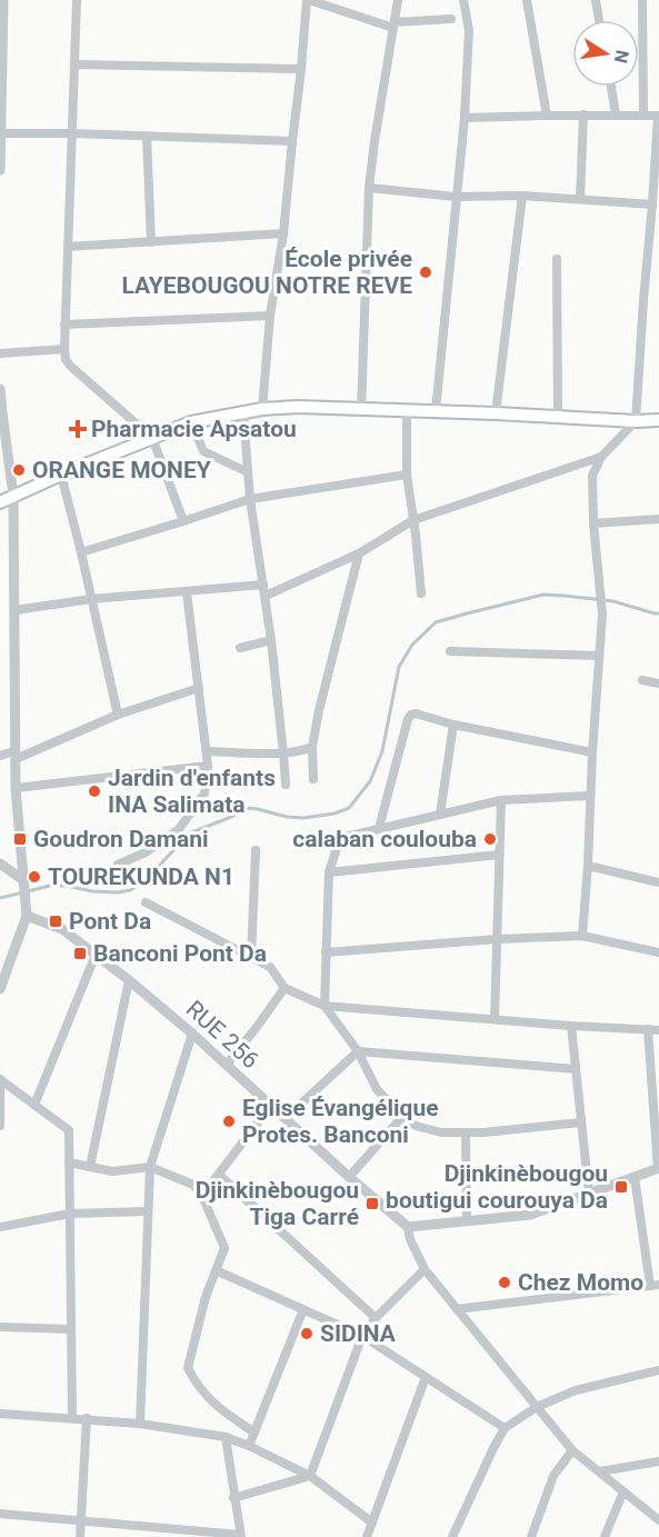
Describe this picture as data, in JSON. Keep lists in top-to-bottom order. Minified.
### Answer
{"streets":{"street":["RUE 256"]},"places":{"other":["École privée LAYEBOUGOU NOTRE REVE","ORANGE MONEY","Jardin d'enfants INA Salimata","calaban coulouba","TOUREKUNDA N1","Eglise Évangélique Protes. Banconi","Chez Momo","SIDINA"],"health":["Pharmacie Apsatou"],"transit":["Goudron Damani","Pont Da","Banconi Pont Da","Djinkinèbougou boutigui courouya Da","Djinkinèbougou Tiga Carré"]},"north":"right"}
